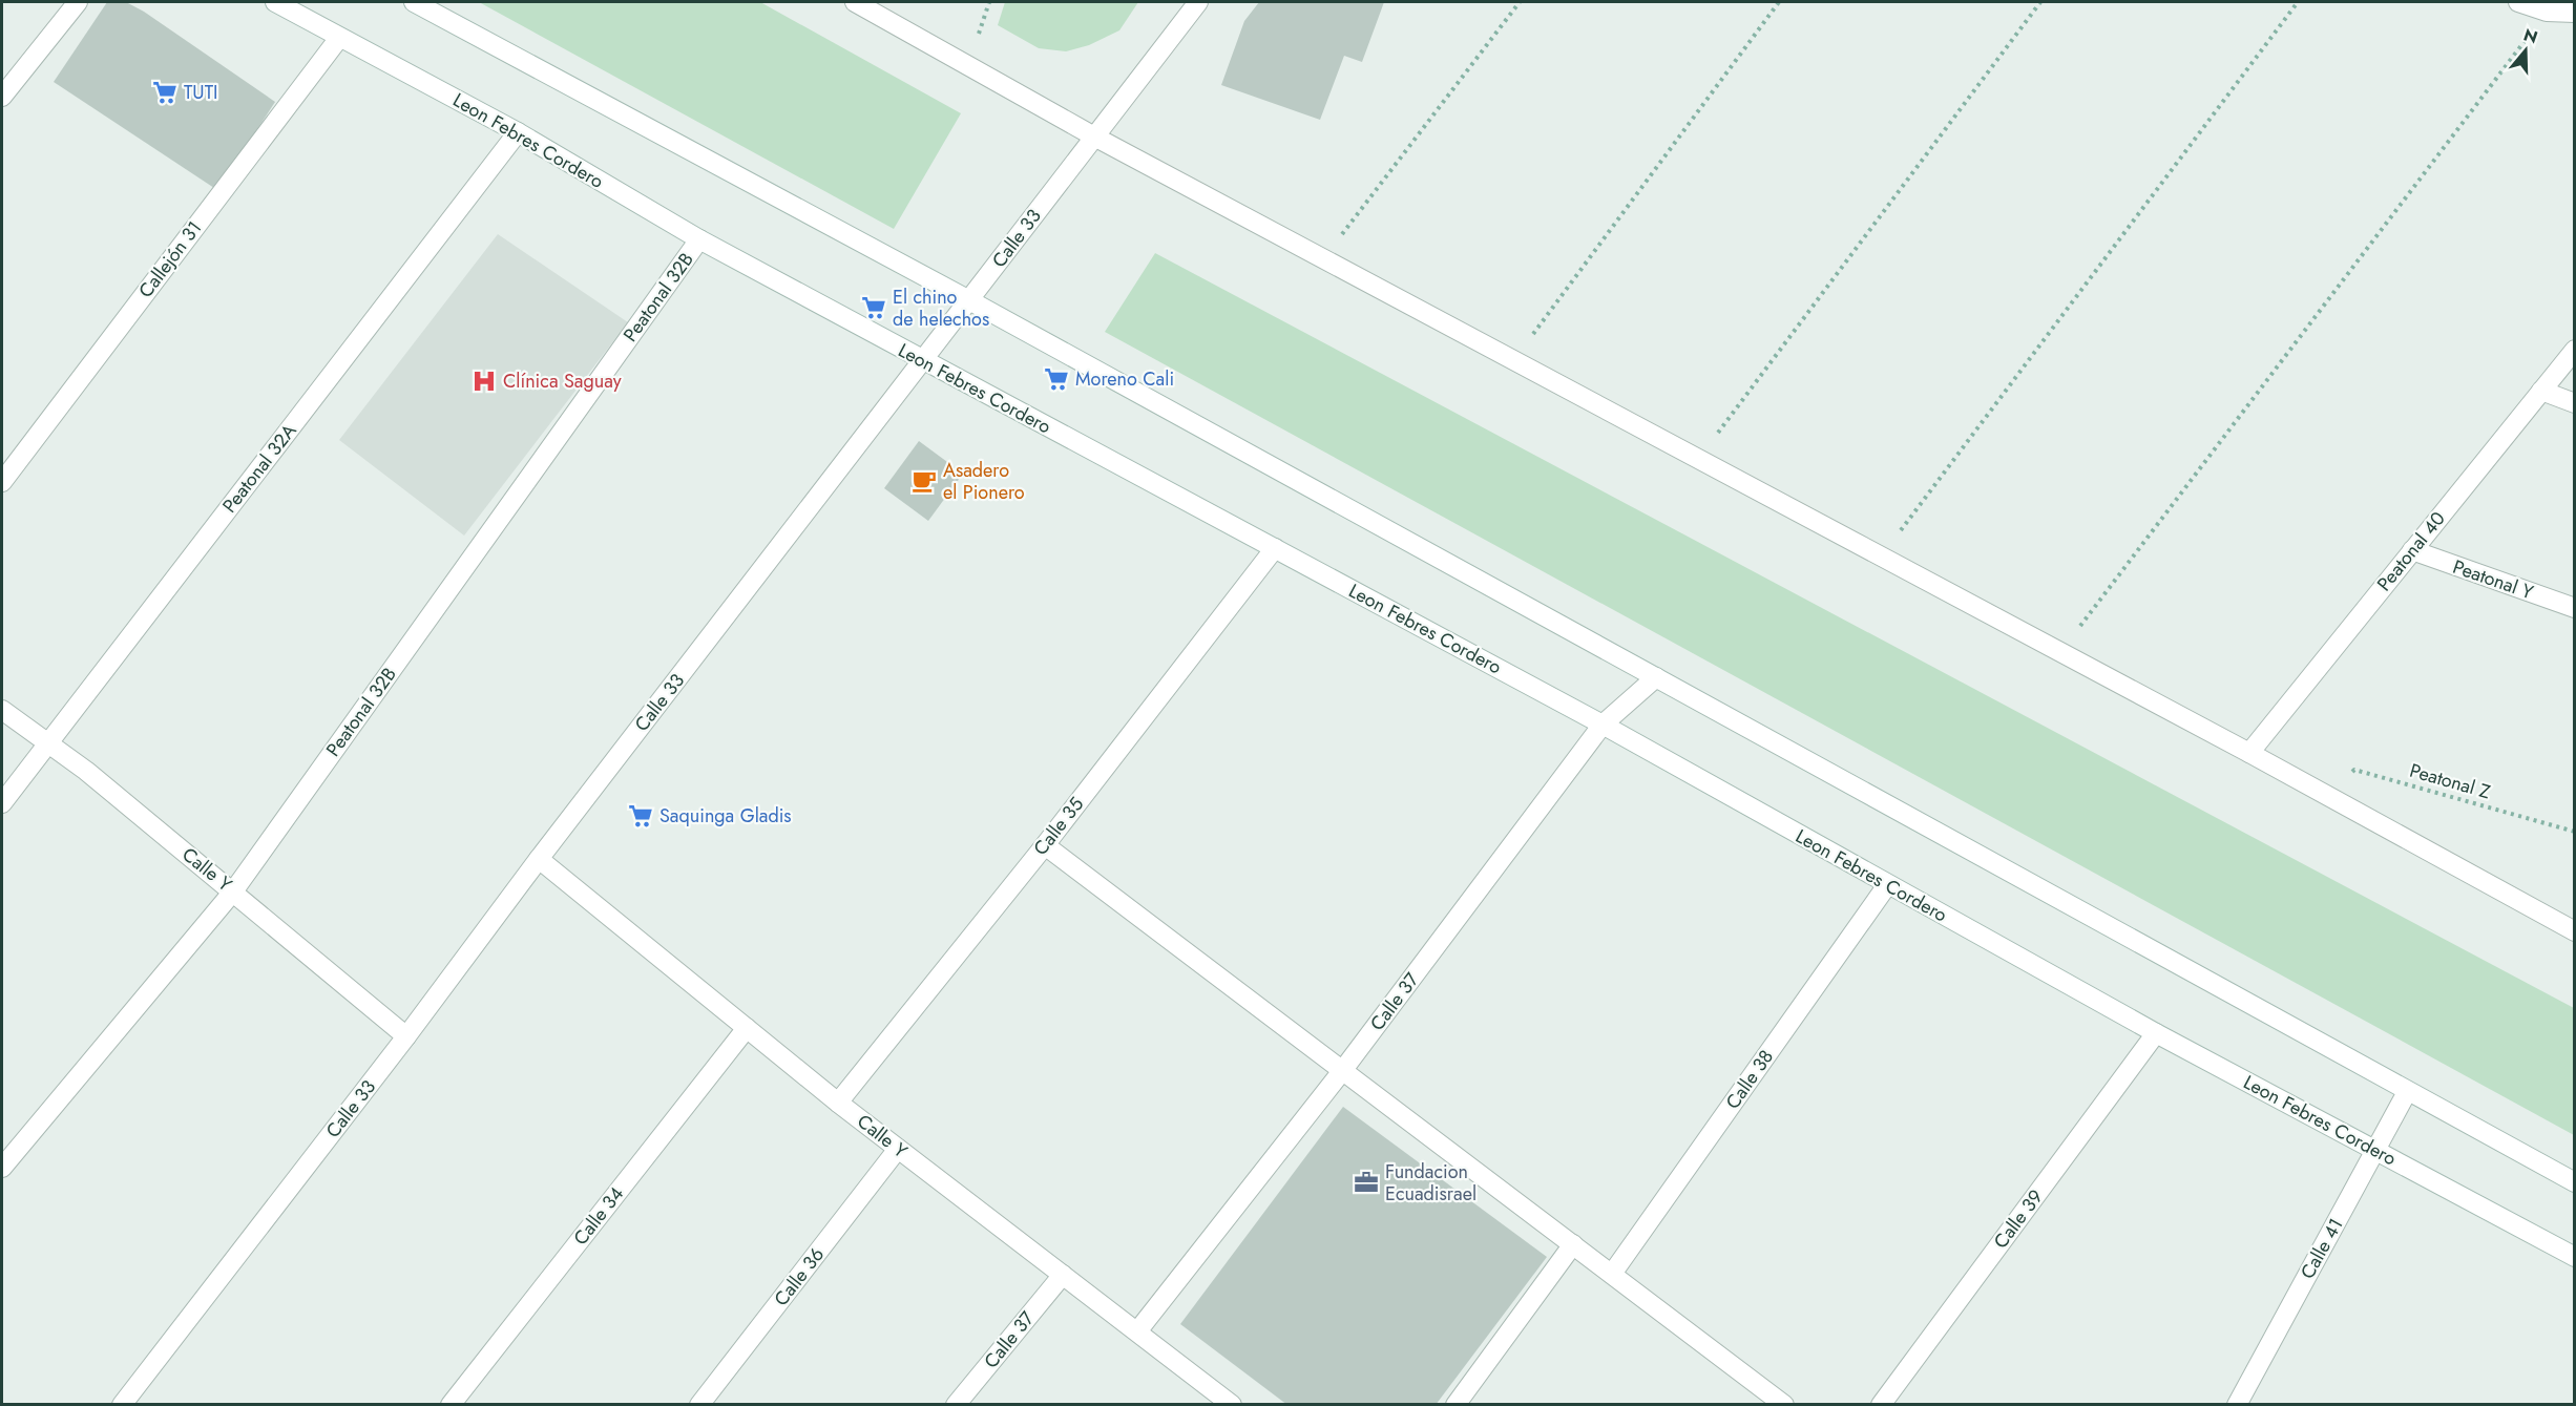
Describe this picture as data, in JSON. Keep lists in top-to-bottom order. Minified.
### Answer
{"streets":{"street":["Leon Febres Cordero","Calle 33","Callejón 31","Peatonal 32B","Peatonal 32A","Peatonal 40","Peatonal Y","Calle 35","Calle Y","Calle 37","Calle 38","Calle 34","Calle 39","Calle 41","Calle 36"],"path":["Peatonal Z"]},"crossings":[["Leon Febres Cordero","Calle 33"],["Leon Febres Cordero","Callejón 31"],["Leon Febres Cordero","Peatonal 32B"],["Leon Febres Cordero","Peatonal 32A"],["Leon Febres Cordero","Calle 35"],["Leon Febres Cordero","Calle 37"],["Leon Febres Cordero","Calle 38"],["Leon Febres Cordero","Calle 39"],["Leon Febres Cordero","Calle 41"],["Calle 33","Calle Y"],["Peatonal 32B","Calle Y"],["Peatonal 32A","Calle Y"],["Peatonal 40","Peatonal Y"],["Calle 35","Calle Y"],["Calle Y","Calle 37"],["Calle Y","Calle 34"],["Calle Y","Calle 36"]],"places":{"supermarket":["TUTI","El chino de helechos","Moreno Cali","Saquinga Gladis"],"hospital":["Clínica Saguay"],"cafe":["Asadero el Pionero"],"office":["Fundacion Ecuadisrael"]},"north":"top"}
